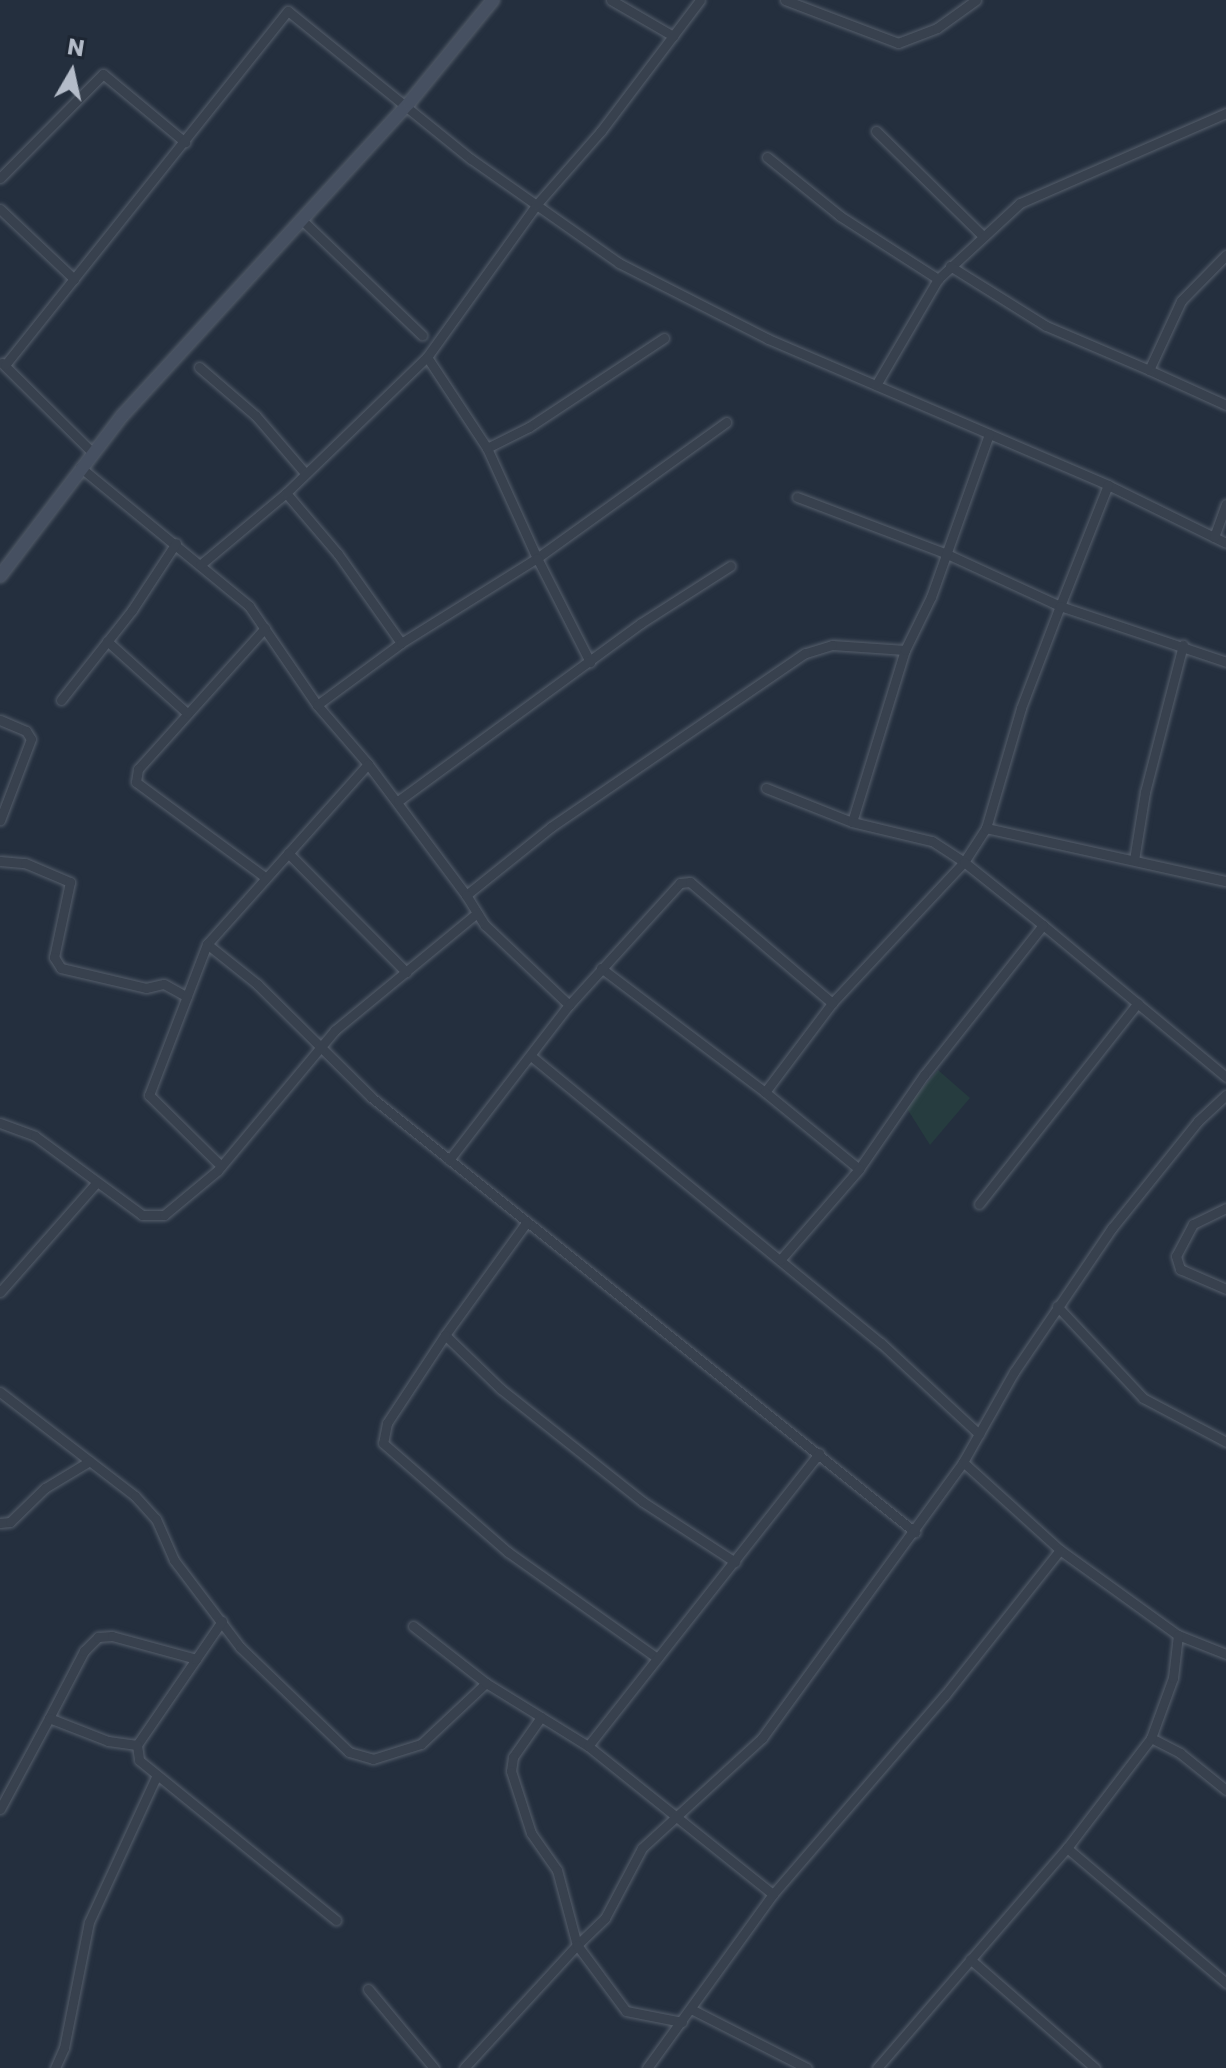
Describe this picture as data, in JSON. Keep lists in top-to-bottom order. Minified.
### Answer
{"north":"top"}
